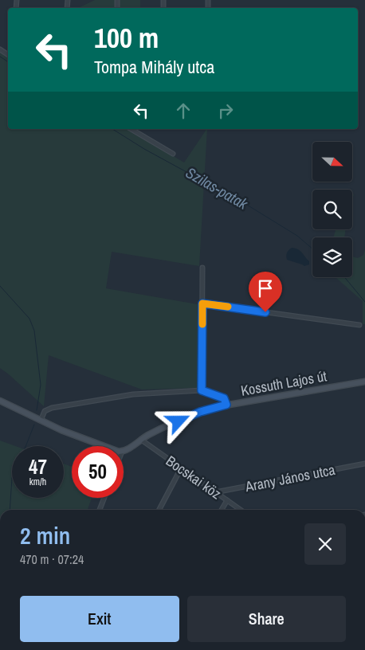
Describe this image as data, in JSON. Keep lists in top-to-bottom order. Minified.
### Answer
{"streets":{"main road":["Kossuth Lajos út"],"street":["Bocskai köz","Arany János utca"]},"crossings":[["Kossuth Lajos út","Bocskai köz"],["Bocskai köz","Arany János utca"]],"water":["Szilas-patak"],"north":"right","page":{"turn":["100 m","Tompa Mihály utca"],"speed":"47 km/h","limit":"50","heading":["2 min","470 m · 07:24"],"buttons":["Exit","Share"]}}
